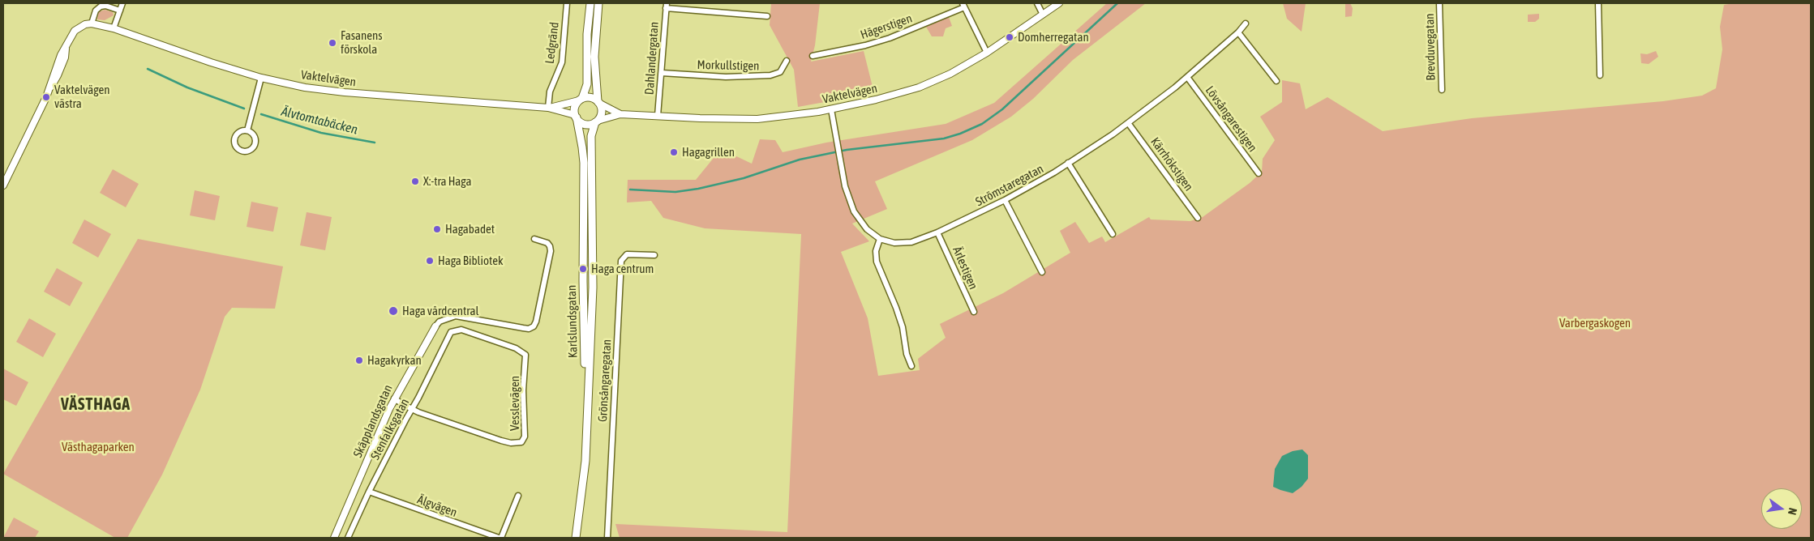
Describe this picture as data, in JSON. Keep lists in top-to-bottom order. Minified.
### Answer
{"streets":{"main road":["Karlslundsgatan"],"street":["Hägerstigen","Ledgränd","Brevduvegatan","Dahlandergatan","Morkullstigen","Vaktelvägen","Lövsångarestigen","Kärrhökstigen","Strömstaregatan","Ärlestigen","Grönsångaregatan","Vesslevägen","Skäpplandsgatan","Stenfalksgatan","Älgvägen"]},"crossings":[["Ledgränd","Vaktelvägen"],["Dahlandergatan","Morkullstigen"],["Dahlandergatan","Vaktelvägen"],["Vaktelvägen","Karlslundsgatan"],["Lövsångarestigen","Strömstaregatan"],["Kärrhökstigen","Strömstaregatan"],["Strömstaregatan","Ärlestigen"],["Vesslevägen","Skäpplandsgatan"],["Vesslevägen","Stenfalksgatan"],["Stenfalksgatan","Älgvägen"]],"districts":["VÄSTHAGA"],"water":["Älvtomtabäcken"],"parks":["Varbergaskogen","Västhagaparken"],"places":["Domherregatan","Fasanens förskola","Vaktelvägen västra","Hagagrillen","X:-tra Haga","Hagabadet","Haga Bibliotek","Haga centrum","Haga vårdcentral","Hagakyrkan"],"north":"right"}
